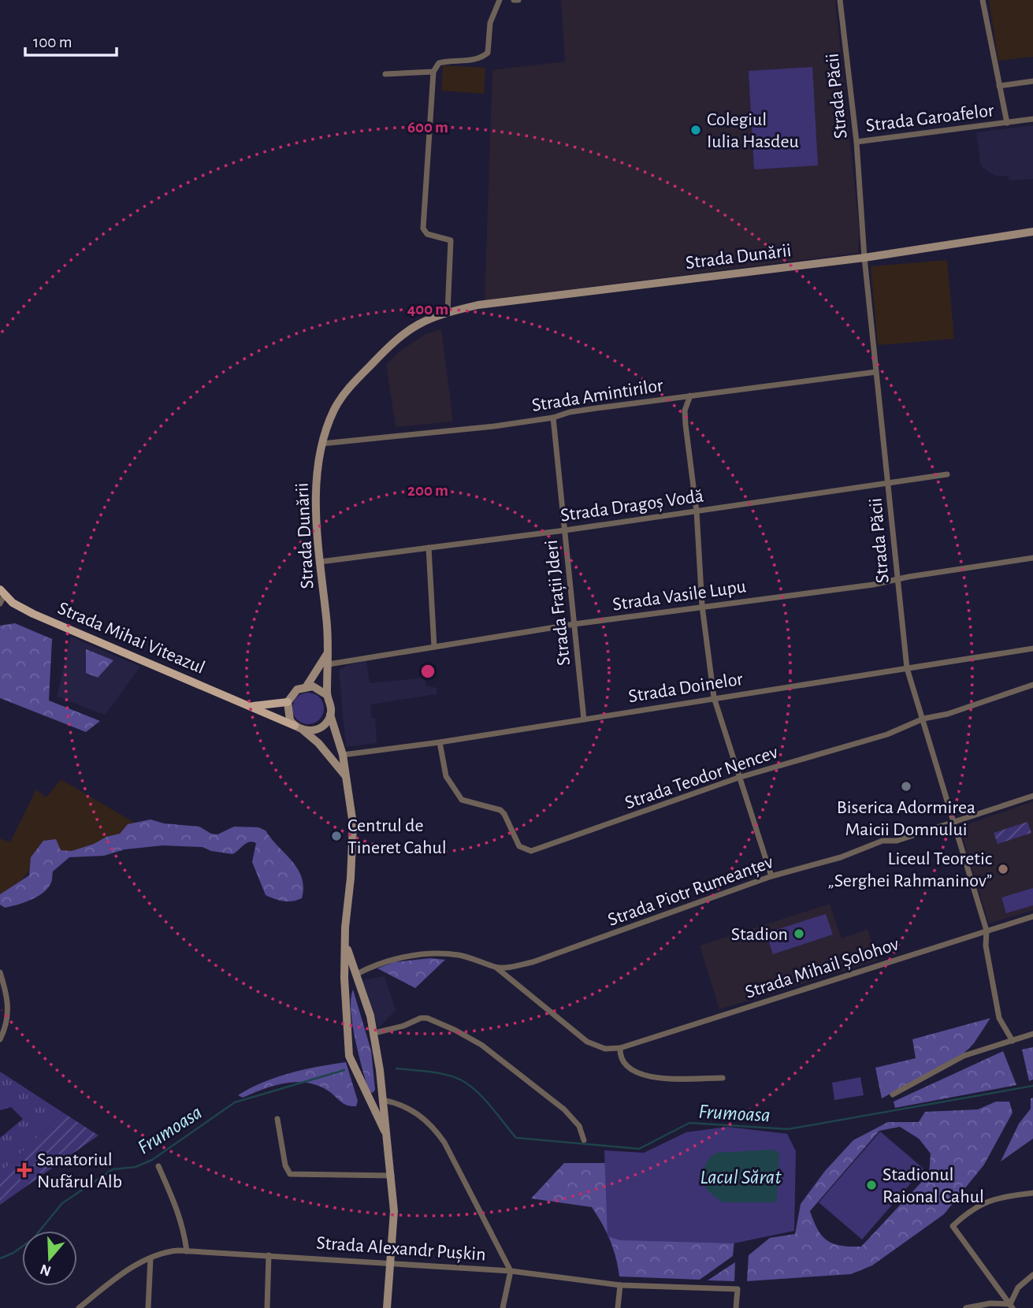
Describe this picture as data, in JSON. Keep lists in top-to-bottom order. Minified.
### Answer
{"streets":{"main road":["Strada Dunării","Strada Mihai Viteazul"],"street":["Strada Păcii","Strada Garoafelor","Strada Amintirilor","Strada Dragoș Vodă","Strada Vasile Lupu","Strada Frații Jderi","Strada Doinelor","Strada Teodor Nencev","Strada Piotr Rumeanțev","Strada Mihail Șolohov","Strada Alexandr Pușkin"]},"crossings":[["Strada Păcii","Strada Garoafelor"],["Strada Păcii","Strada Dunării"],["Strada Păcii","Strada Amintirilor"],["Strada Păcii","Strada Dragoș Vodă"],["Strada Păcii","Strada Vasile Lupu"],["Strada Păcii","Strada Doinelor"],["Strada Păcii","Strada Teodor Nencev"],["Strada Păcii","Strada Piotr Rumeanțev"],["Strada Păcii","Strada Mihail Șolohov"],["Strada Dunării","Strada Amintirilor"],["Strada Dunării","Strada Dragoș Vodă"],["Strada Dunării","Strada Vasile Lupu"],["Strada Dunării","Strada Mihai Viteazul"],["Strada Amintirilor","Strada Frații Jderi"],["Strada Dragoș Vodă","Strada Frații Jderi"],["Strada Vasile Lupu","Strada Frații Jderi"],["Strada Frații Jderi","Strada Doinelor"],["Strada Doinelor","Strada Teodor Nencev"],["Strada Piotr Rumeanțev","Strada Mihail Șolohov"]],"water":["Frumoasa","Lacul Sărat"],"places":{"other":["Colegiul Iulia Hasdeu","Biserica Adormirea Maicii Domnului","Centrul de Tineret Cahul","Liceul Teoretic „Serghei Rahmaninov”","Stadion","Stadionul Raional Cahul"],"health":["Sanatoriul Nufărul Alb"]},"scale_bar":"100 m","north":"bottom","rings":["600 m","400 m","200 m"]}
